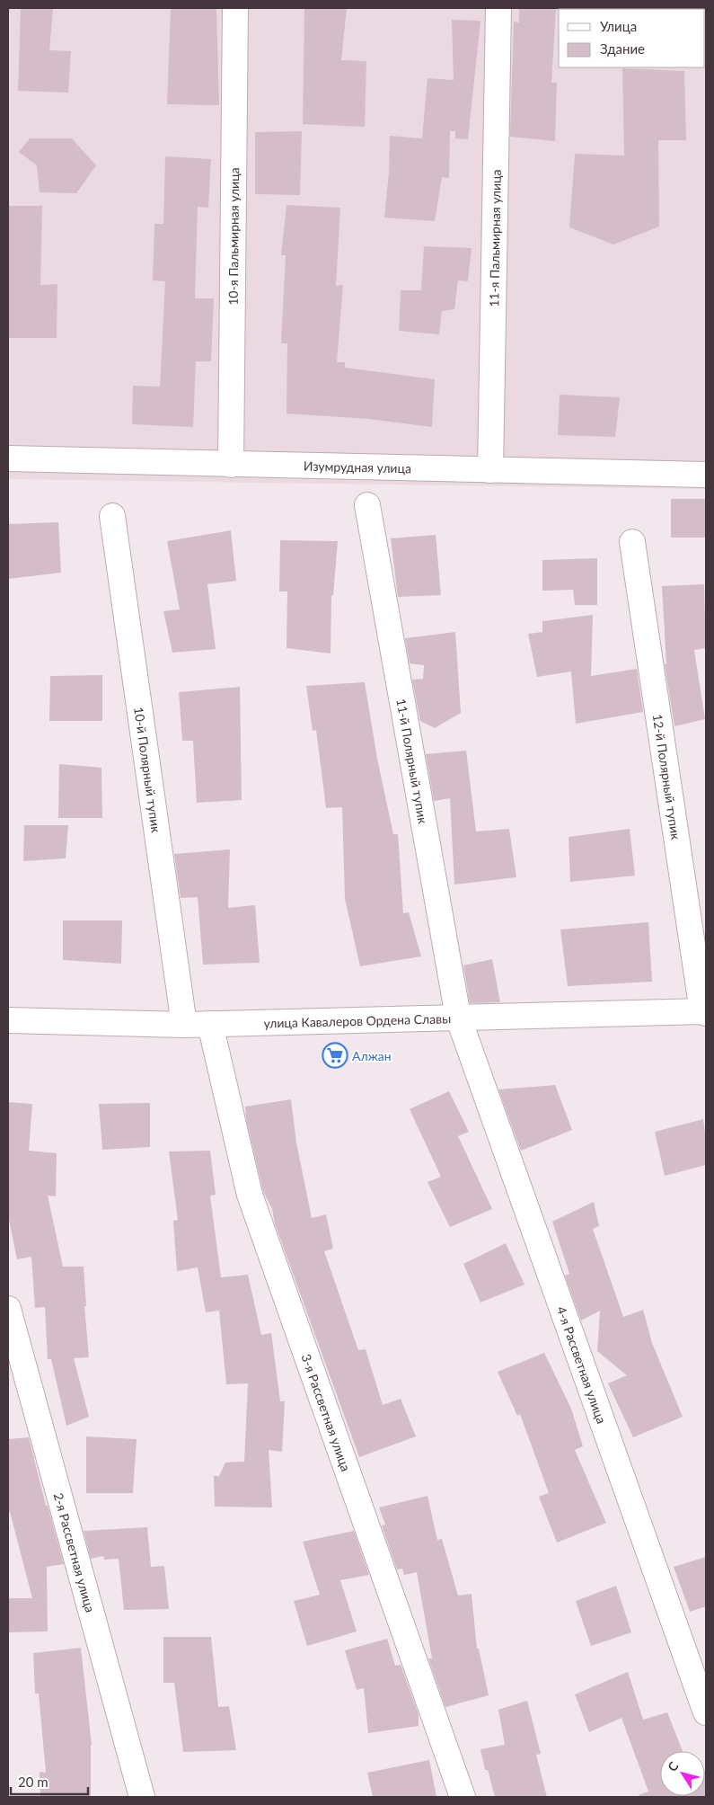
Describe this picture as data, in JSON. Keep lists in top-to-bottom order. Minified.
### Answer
{"streets":{"street":["10-я Пальмирная улица","11-я Пальмирная улица","Изумрудная улица","11-й Полярный тупик","10-й Полярный тупик","12-й Полярный тупик","улица Кавалеров Ордена Славы","4-я Рассветная улица","3-я Рассветная улица","2-я Рассветная улица"]},"crossings":[["10-я Пальмирная улица","Изумрудная улица"],["11-я Пальмирная улица","Изумрудная улица"],["11-й Полярный тупик","улица Кавалеров Ордена Славы"],["11-й Полярный тупик","4-я Рассветная улица"],["10-й Полярный тупик","улица Кавалеров Ордена Славы"],["12-й Полярный тупик","улица Кавалеров Ордена Славы"],["улица Кавалеров Ордена Славы","4-я Рассветная улица"],["улица Кавалеров Ордена Славы","3-я Рассветная улица"]],"places":{"supermarket":["Алжан"]},"legend":["Улица","Здание"],"scale_bar":"20 m","north":"top left"}
